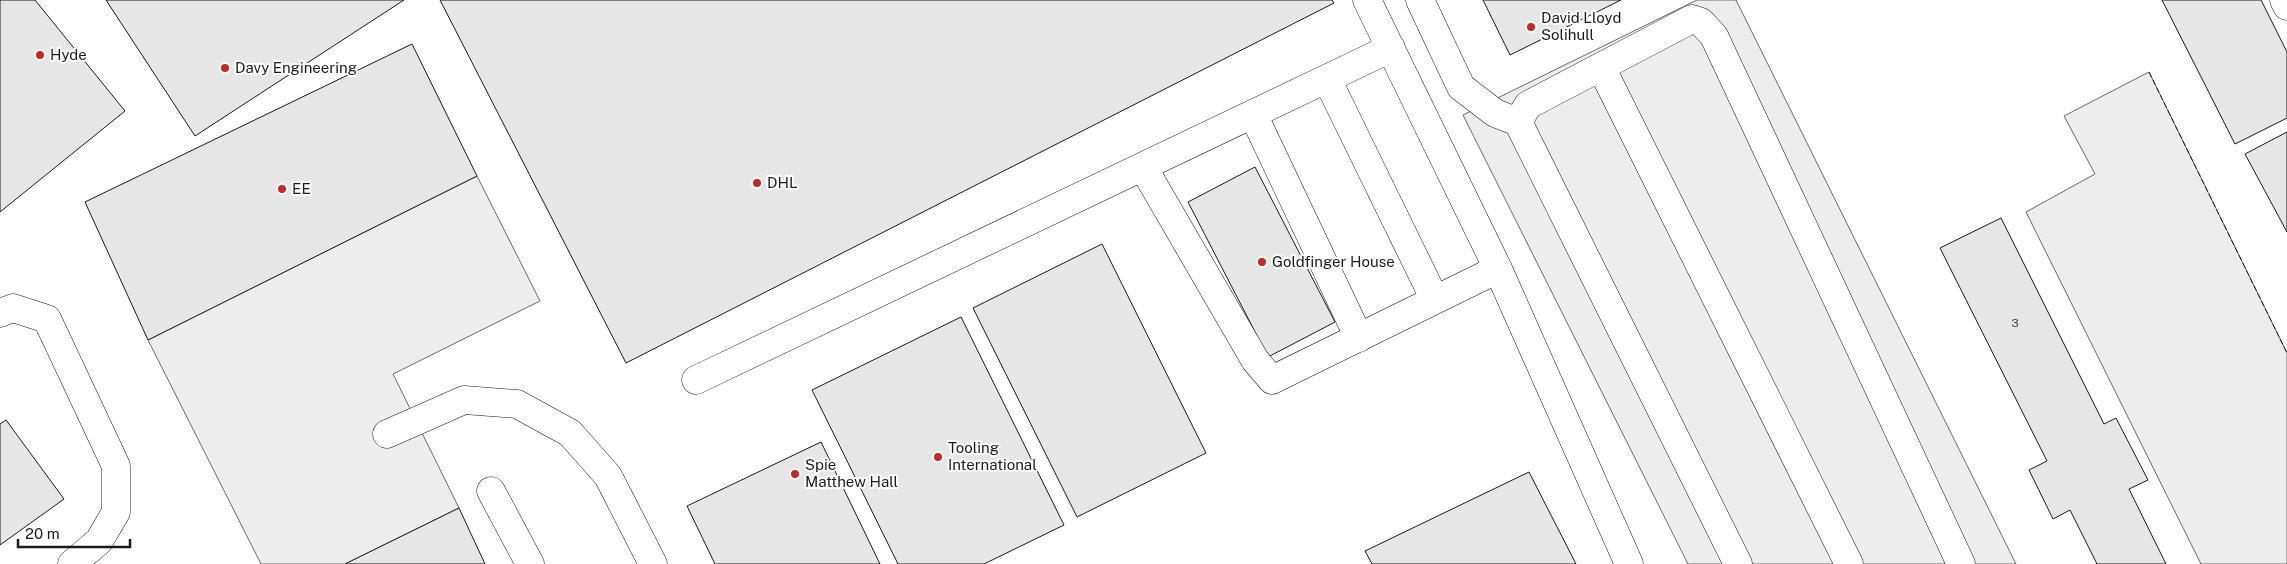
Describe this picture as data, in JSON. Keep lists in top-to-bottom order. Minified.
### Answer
{"places":["David Lloyd Solihull","Hyde","Davy Engineering","DHL","EE","Goldfinger House","Tooling International","Spie Matthew Hall"],"house_numbers":["3"],"scale_bar":"20 m"}
